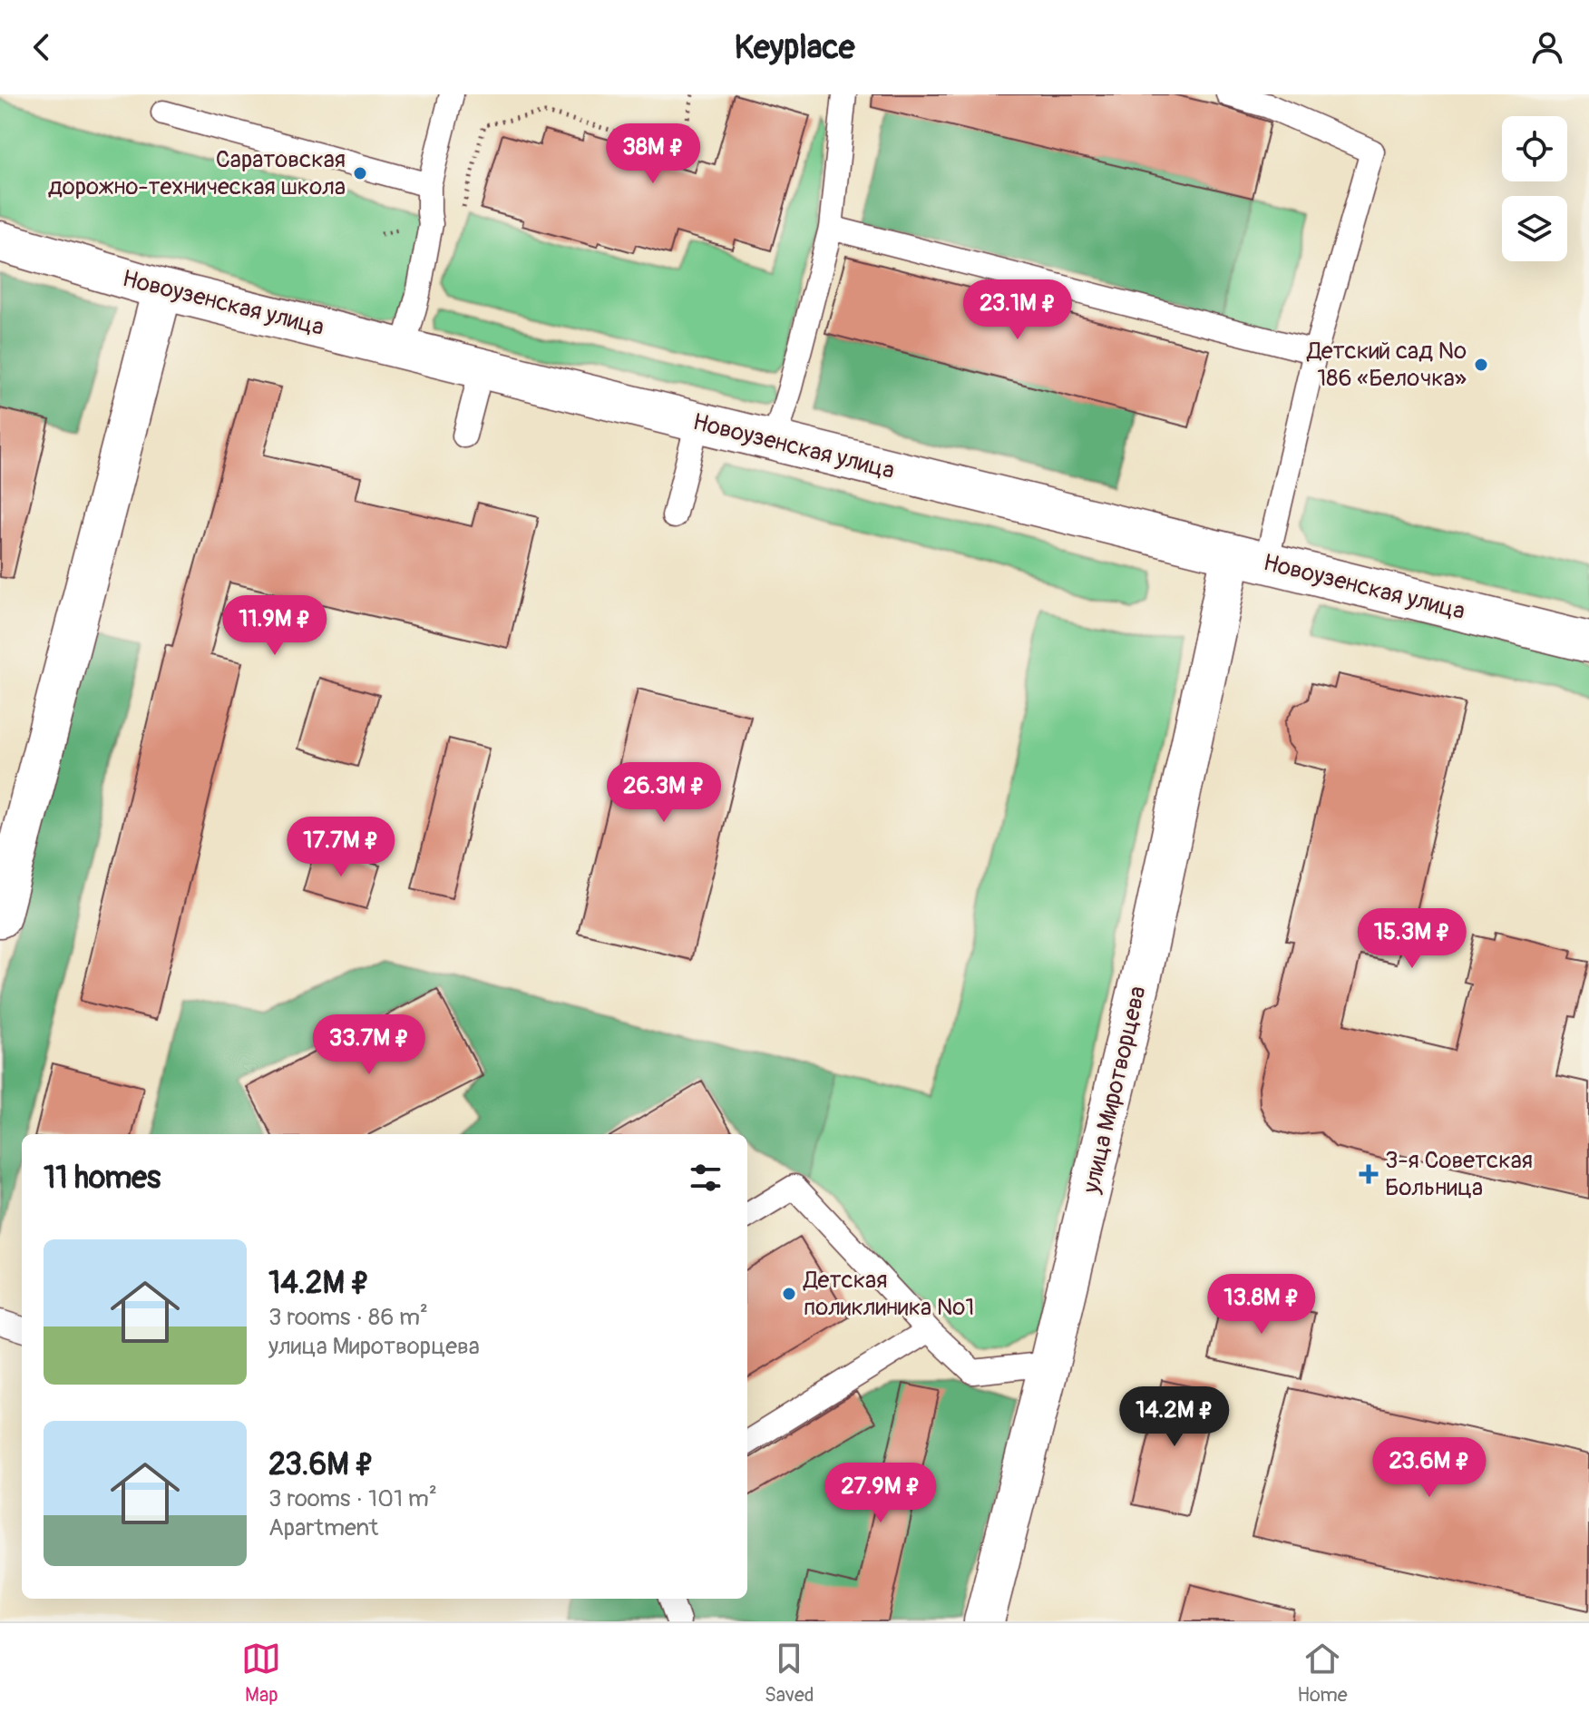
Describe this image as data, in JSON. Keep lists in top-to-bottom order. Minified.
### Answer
{"streets":{"street":["Новоузенская улица","улица Миротворцева"]},"crossings":[["Новоузенская улица","улица Миротворцева"]],"places":{"other":["Саратовская дорожно-техническая школа","Детский сад № 186 «Белочка»","Детская поликлиника №1"],"health":["3-я Советская Больница"]},"page":{"header":"Keyplace","price":["38M ₽","23.1M ₽","11.9M ₽","26.3M ₽","17.7M ₽","15.3M ₽","33.7M ₽","13.8M ₽","14.2M ₽","23.6M ₽","27.9M ₽"],"heading":"11 homes","list":[{"name":"14.2M ₽","note":"3 rooms · 86 m² · улица Миротворцева"},{"name":"23.6M ₽","note":"3 rooms · 101 m² · Apartment"}],"tabs":["Map","Saved","Home"]}}
